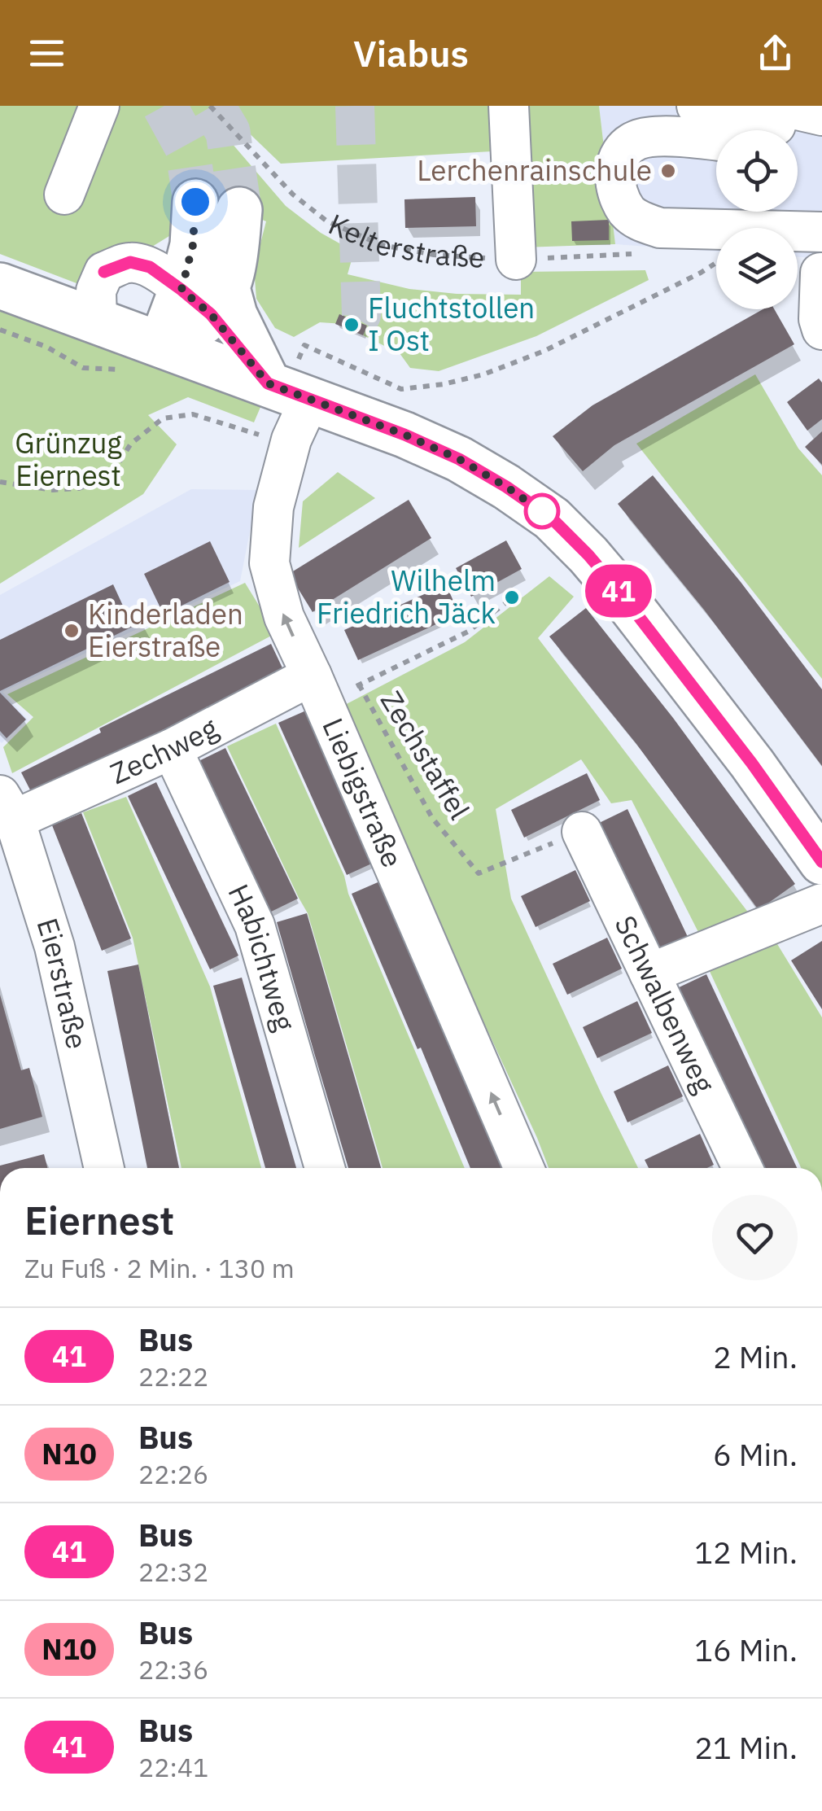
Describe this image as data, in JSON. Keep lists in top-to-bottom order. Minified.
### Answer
{"streets":{"street":["Zechweg","Liebigstraße","Habichtweg","Eierstraße","Schwalbenweg"],"path":["Kelterstraße","Zechstaffel"]},"crossings":[["Zechweg","Liebigstraße"],["Zechweg","Habichtweg"],["Zechweg","Eierstraße"],["Zechstaffel","Schwalbenweg"]],"one_way":["Liebigstraße"],"parks":["Grünzug Eiernest"],"places":["Lerchenrainschule","Fluchtstollen I Ost","Wilhelm Friedrich Jäck","Kinderladen Eierstraße"],"lines":["bus line 41"],"page":{"header":"Viabus","on_map":"41","heading":["Eiernest","Zu Fuß · 2 Min. · 130 m"],"list":[{"mark":"41","name":"Bus","note":"22:22","value":"2 Min."},{"mark":"N10","name":"Bus","note":"22:26","value":"6 Min."},{"mark":"41","name":"Bus","note":"22:32","value":"12 Min."},{"mark":"N10","name":"Bus","note":"22:36","value":"16 Min."},{"mark":"41","name":"Bus","note":"22:41","value":"21 Min."}]}}
